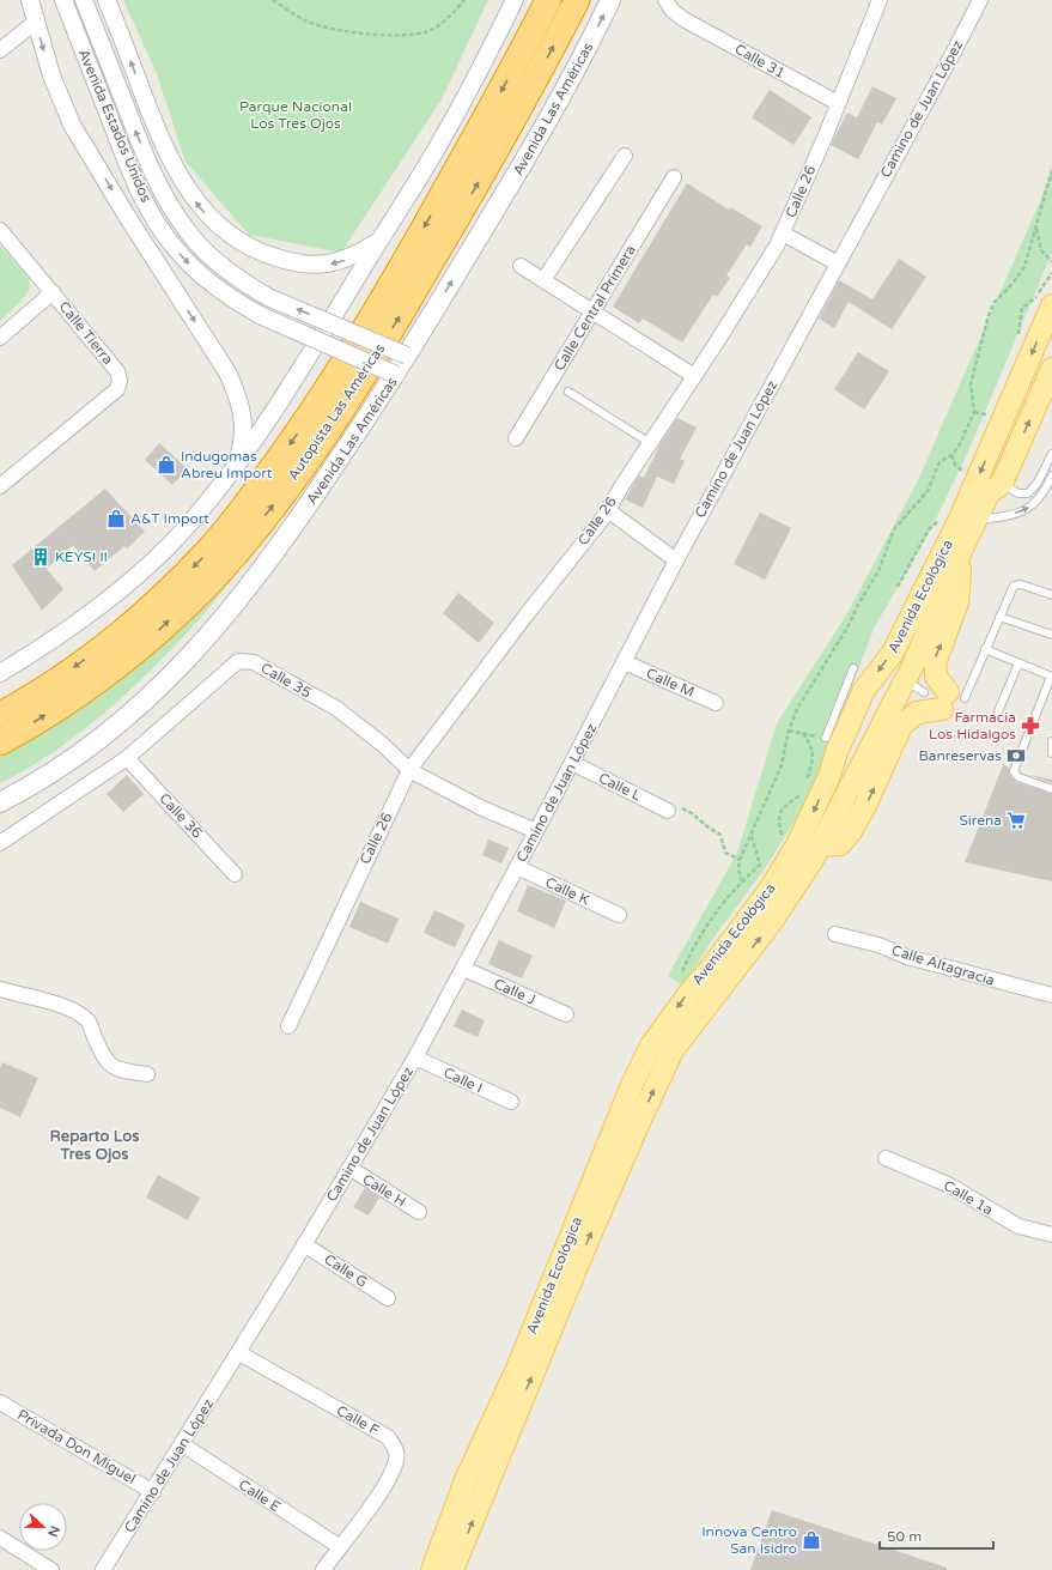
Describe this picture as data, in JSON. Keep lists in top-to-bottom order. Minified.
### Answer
{"streets":{"highway":["Autopista Las Américas"],"main road":["Avenida Las Américas","Avenida Ecológica"],"street":["Calle 31","Camino de Juan López","Avenida Estados Unidos","Calle 26","Calle Central Primera","Calle Tierra","Calle 35","Calle M","Calle L","Calle 36","Calle K","Calle Altagracia","Calle J","Calle I","Calle H","Calle 1a","Calle G","Calle F","Privada Don Miguel","Calle E"]},"crossings":[["Calle 31","Calle 26"],["Avenida Las Américas","Avenida Estados Unidos"],["Camino de Juan López","Calle 35"],["Camino de Juan López","Calle M"],["Camino de Juan López","Calle L"],["Camino de Juan López","Calle K"],["Camino de Juan López","Calle J"],["Camino de Juan López","Calle I"],["Camino de Juan López","Calle H"],["Camino de Juan López","Calle G"],["Camino de Juan López","Calle F"],["Camino de Juan López","Privada Don Miguel"],["Camino de Juan López","Calle E"],["Calle 26","Calle 35"],["Calle 35","Calle 36"],["Calle F","Calle E"]],"one_way":["Avenida Las Américas"],"districts":["Reparto Los Tres Ojos"],"parks":["Parque Nacional Los Tres Ojos"],"places":{"shop":["Indugomas Abreu Import","A&T Import","Innova Centro San Isidro"],"building":["KEYSI II"],"pharmacy":["Farmacia Los Hidalgos"],"bank":["Banreservas"],"supermarket":["Sirena"]},"scale_bar":"50 m","north":"right"}
